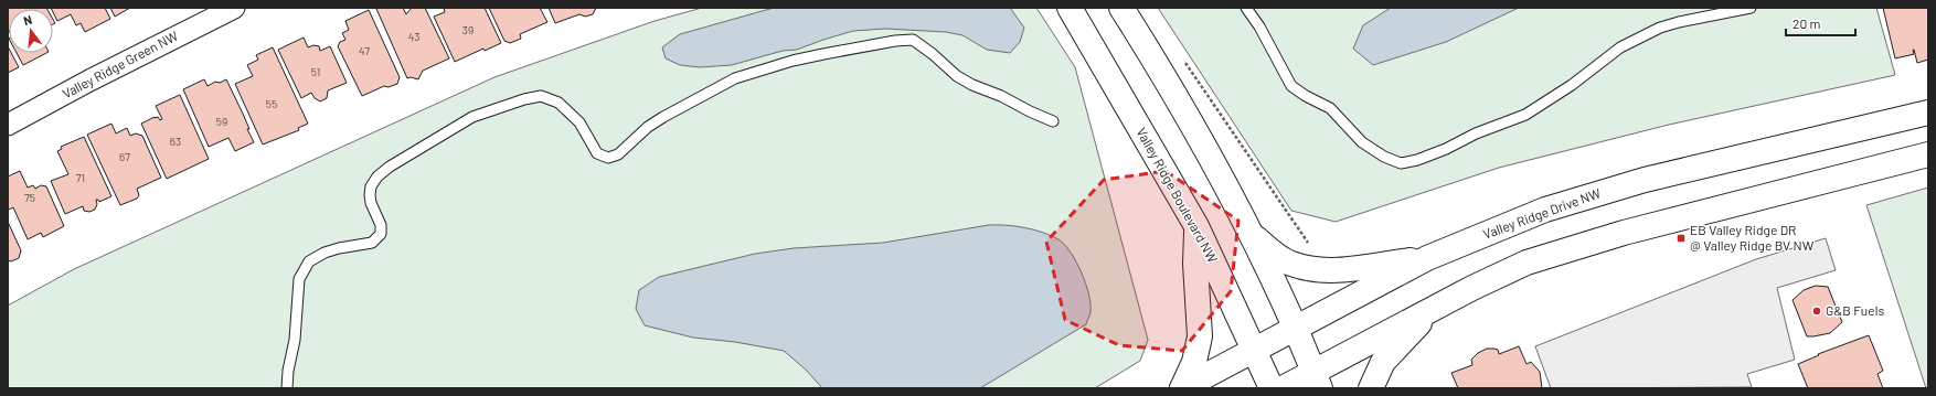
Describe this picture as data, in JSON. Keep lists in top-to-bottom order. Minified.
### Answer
{"streets":{"street":["Valley Ridge Green NW","Valley Ridge Boulevard NW","Valley Ridge Drive NW"]},"crossings":[["Valley Ridge Boulevard NW","Valley Ridge Drive NW"]],"places":{"transit":["EB Valley Ridge DR @ Valley Ridge BV NW"],"other":["G&B Fuels"]},"house_numbers":["39","43","47","51","55","59","63","67","71","75"],"scale_bar":"20 m","north":"top"}
